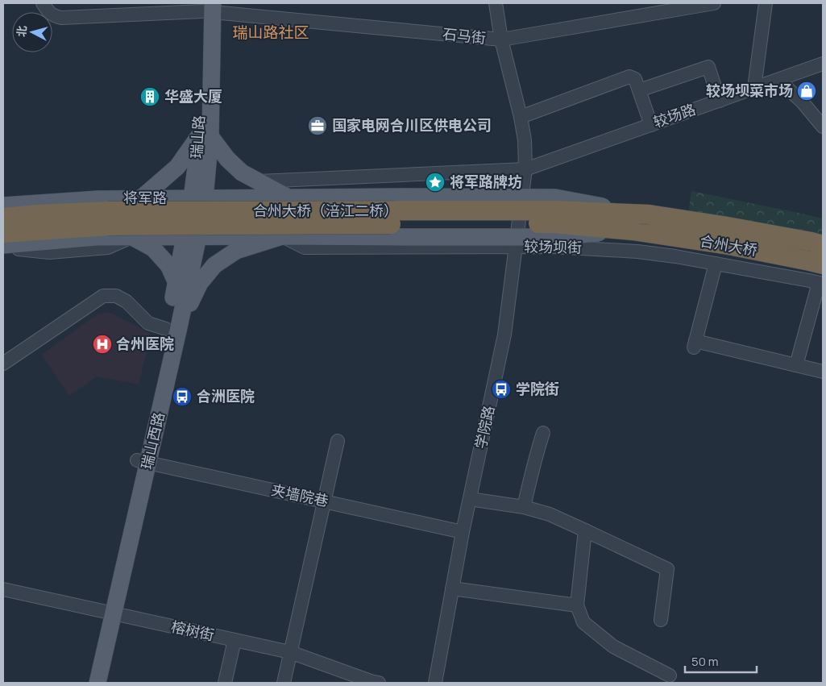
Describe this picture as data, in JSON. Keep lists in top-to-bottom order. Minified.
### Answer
{"streets":{"highway":["合州大桥（涪江二桥）","合州大桥"],"main road":["瑞山路","将军路","瑞山西路"],"street":["石马街","较场路","较场坝街","学院路","夹墙院巷","榕树街"]},"crossings":[["石马街","瑞山路"],["石马街","学院路"],["较场路","学院路"],["瑞山路","将军路"],["瑞山路","瑞山西路"],["将军路","合州大桥（涪江二桥）"],["将军路","合州大桥"],["将军路","瑞山西路"],["合州大桥（涪江二桥）","合州大桥"],["较场坝街","学院路"],["学院路","夹墙院巷"],["瑞山西路","夹墙院巷"],["瑞山西路","榕树街"]],"districts":["瑞山路社区"],"places":{"shop":["较场坝菜市场"],"building":["华盛大厦"],"office":["国家电网合川区供电公司"],"place":["将军路牌坊"],"hospital":["合州医院"],"bus stop":["学院街","合洲医院"]},"scale_bar":"50 m","north":"left"}
